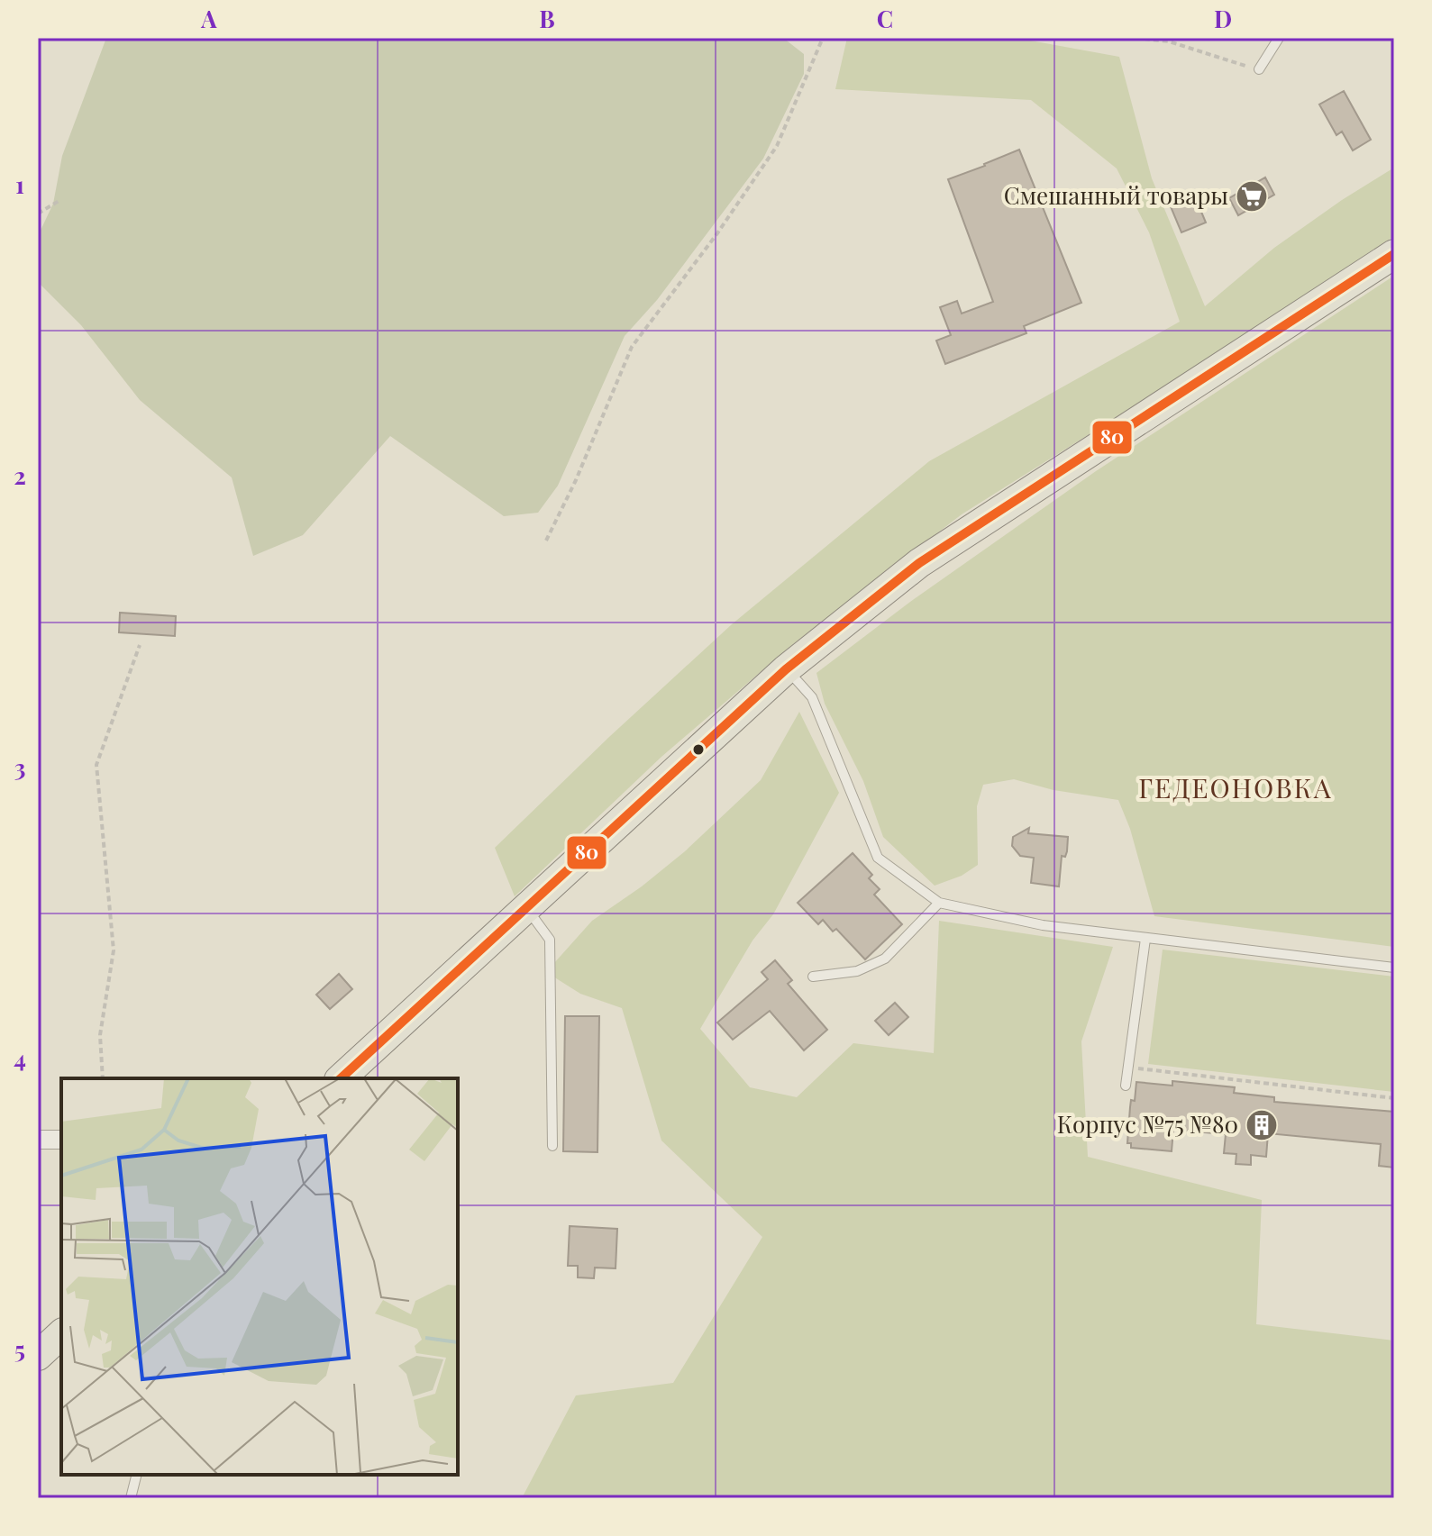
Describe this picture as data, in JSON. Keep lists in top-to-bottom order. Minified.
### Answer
{"districts":["ГЕДЕОНОВКА"],"places":{"supermarket":["Смешанный товары"],"building":["Корпус №75 №80"]},"lines":["transit line 80"],"grid":{"columns":["A","B","C","D"],"rows":["1","2","3","4","5"]}}
